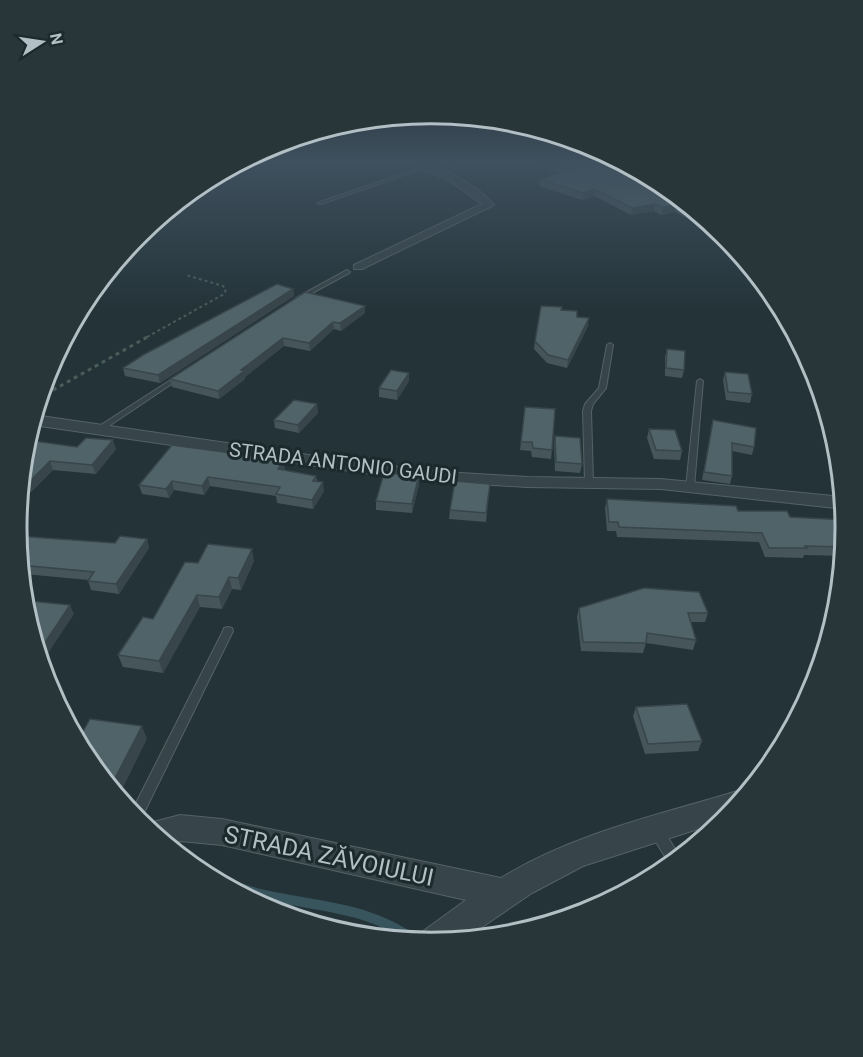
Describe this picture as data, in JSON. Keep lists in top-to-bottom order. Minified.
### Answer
{"streets":{"street":["STRADA ANTONIO GAUDI","STRADA ZĂVOIULUI"]},"north":"right"}
